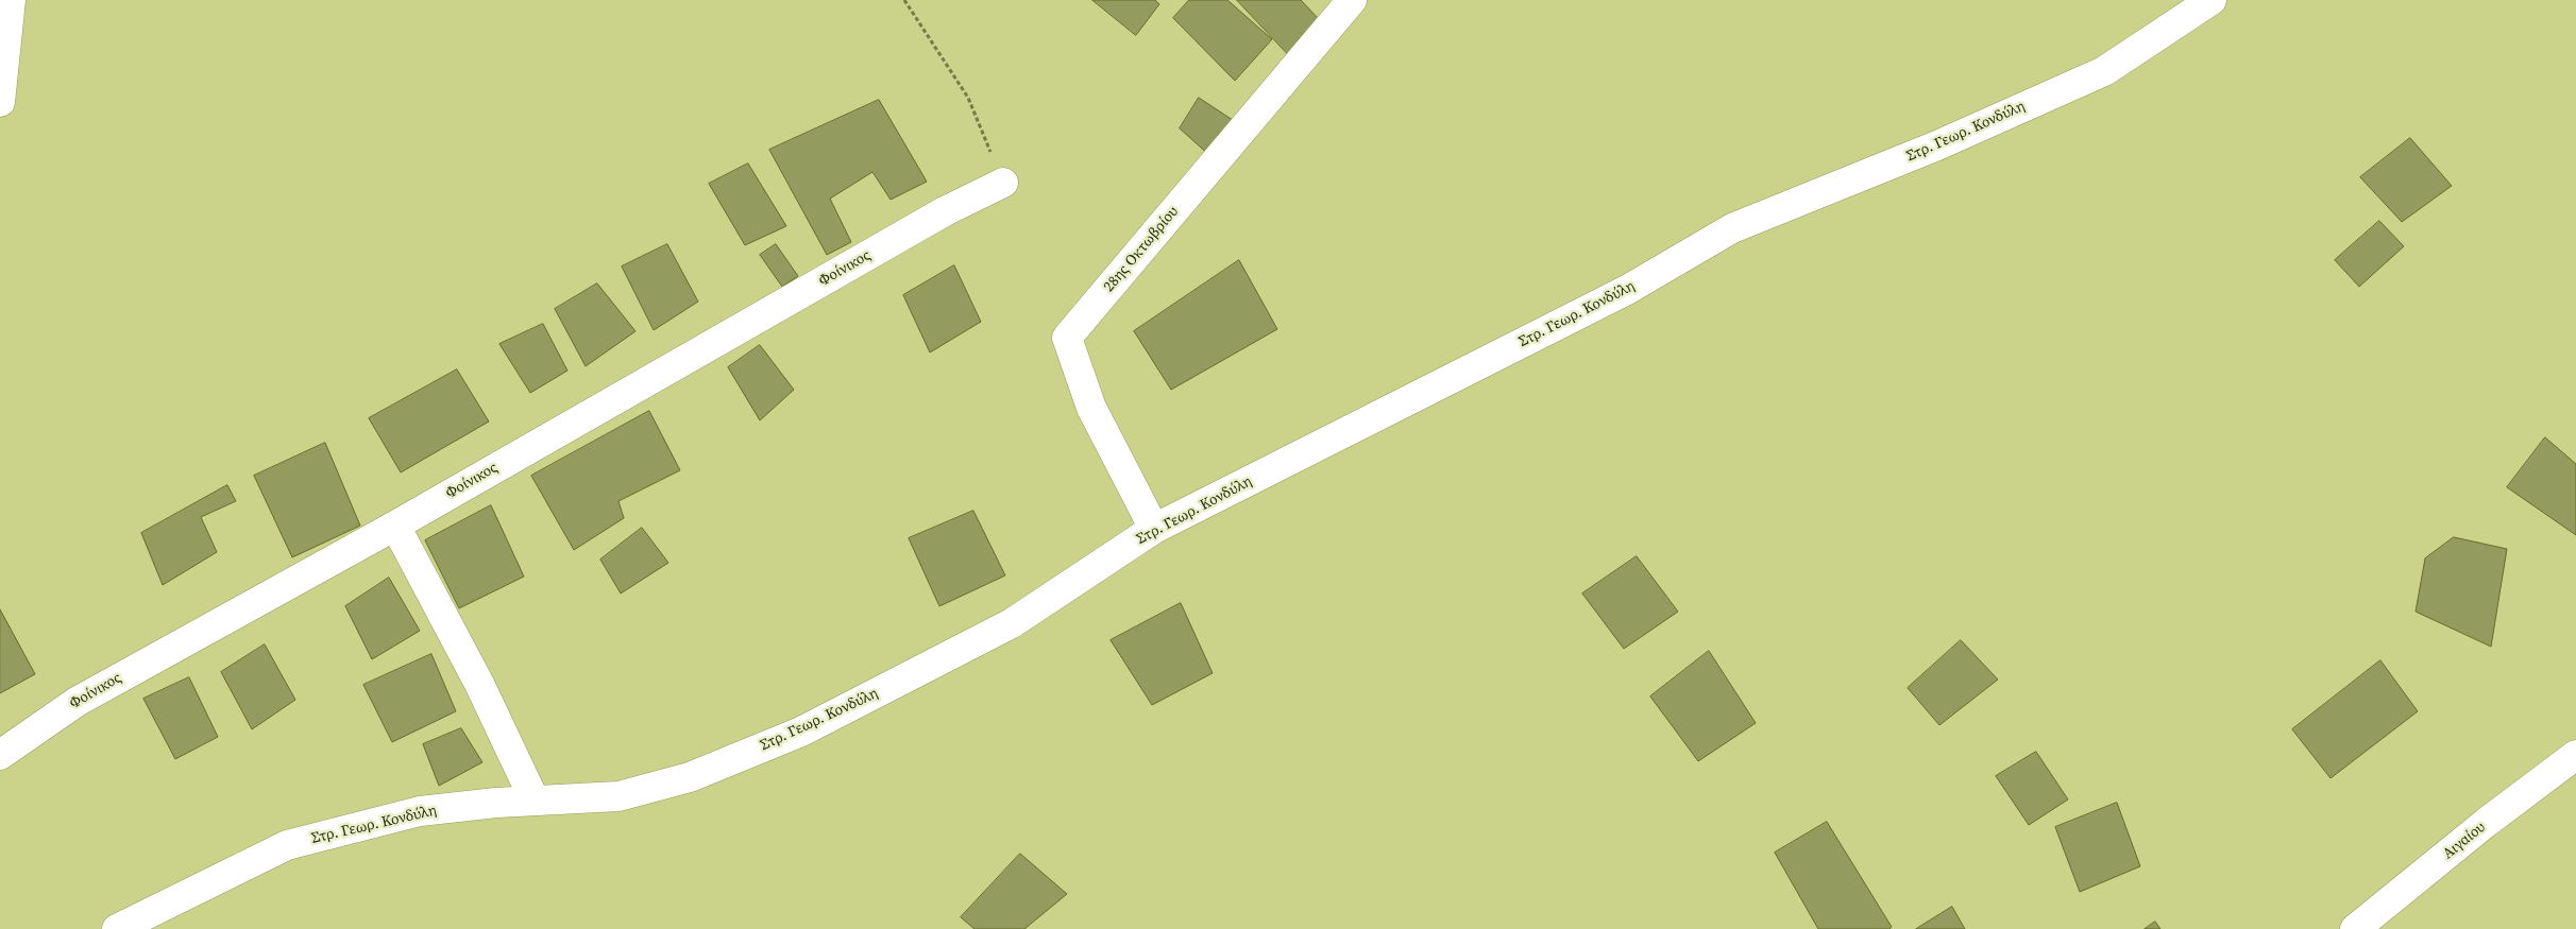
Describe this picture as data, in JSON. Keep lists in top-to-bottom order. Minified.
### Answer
{"streets":{"street":["Στρ. Γεωρ. Κονδύλη","28ης Οκτωβρίου","Φοίνικος","Αιγαίου"]},"crossings":[["Στρ. Γεωρ. Κονδύλη","28ης Οκτωβρίου"]]}
